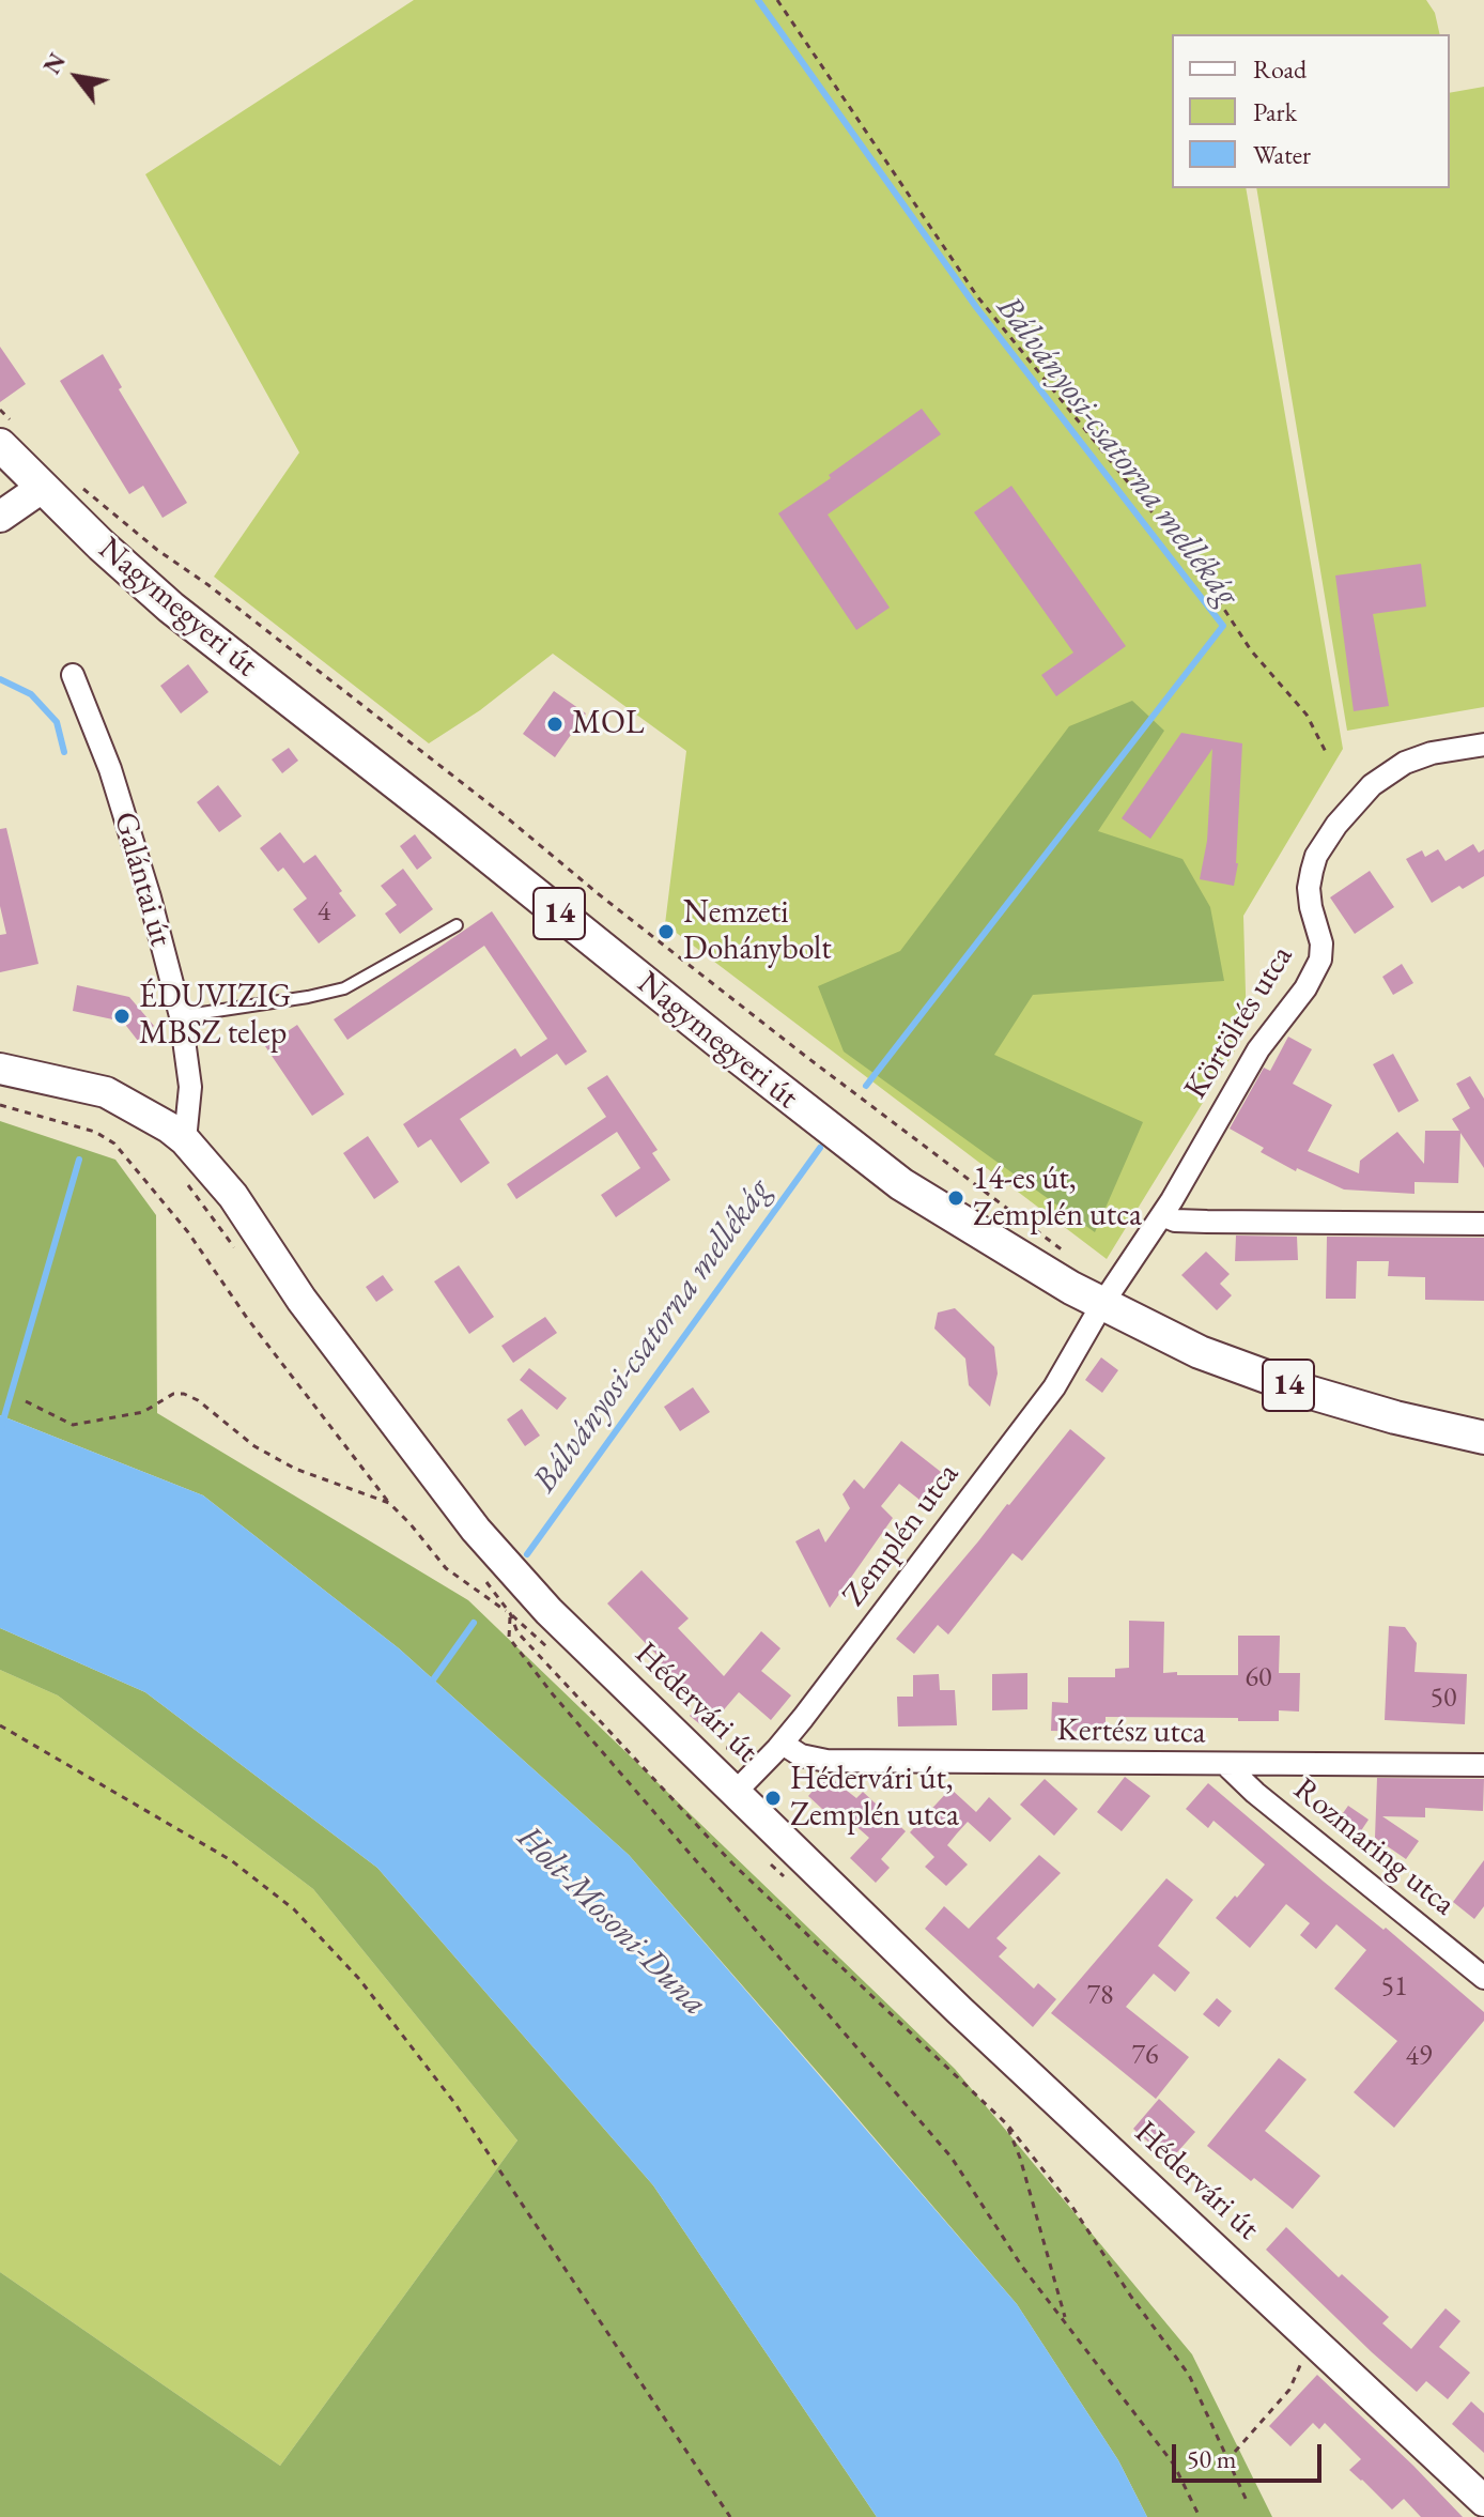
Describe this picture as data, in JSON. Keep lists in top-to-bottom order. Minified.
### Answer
{"streets":{"main road":["Nagymegyeri út","14"],"street":["Galántai út","Körtöltés utca","Zemplén utca","Hédervári út","Kertész utca","Rozmaring utca"]},"crossings":[["Nagymegyeri út","14"],["Nagymegyeri út","Körtöltés utca"],["Nagymegyeri út","Zemplén utca"],["Galántai út","Hédervári út"],["Körtöltés utca","Zemplén utca"],["Zemplén utca","Hédervári út"],["Zemplén utca","Kertész utca"],["Kertész utca","Rozmaring utca"]],"water":["Bálványosi-csatorna mellékág","Holt-Mosoni-Duna"],"places":["MOL","Nemzeti Dohánybolt","ÉDUVIZIG MBSZ telep","14-es út, Zemplén utca","Hédervári út, Zemplén utca"],"house_numbers":["4","60","50","51","78","76","49"],"legend":["Road","Park","Water"],"scale_bar":"50 m","north":"top left"}
